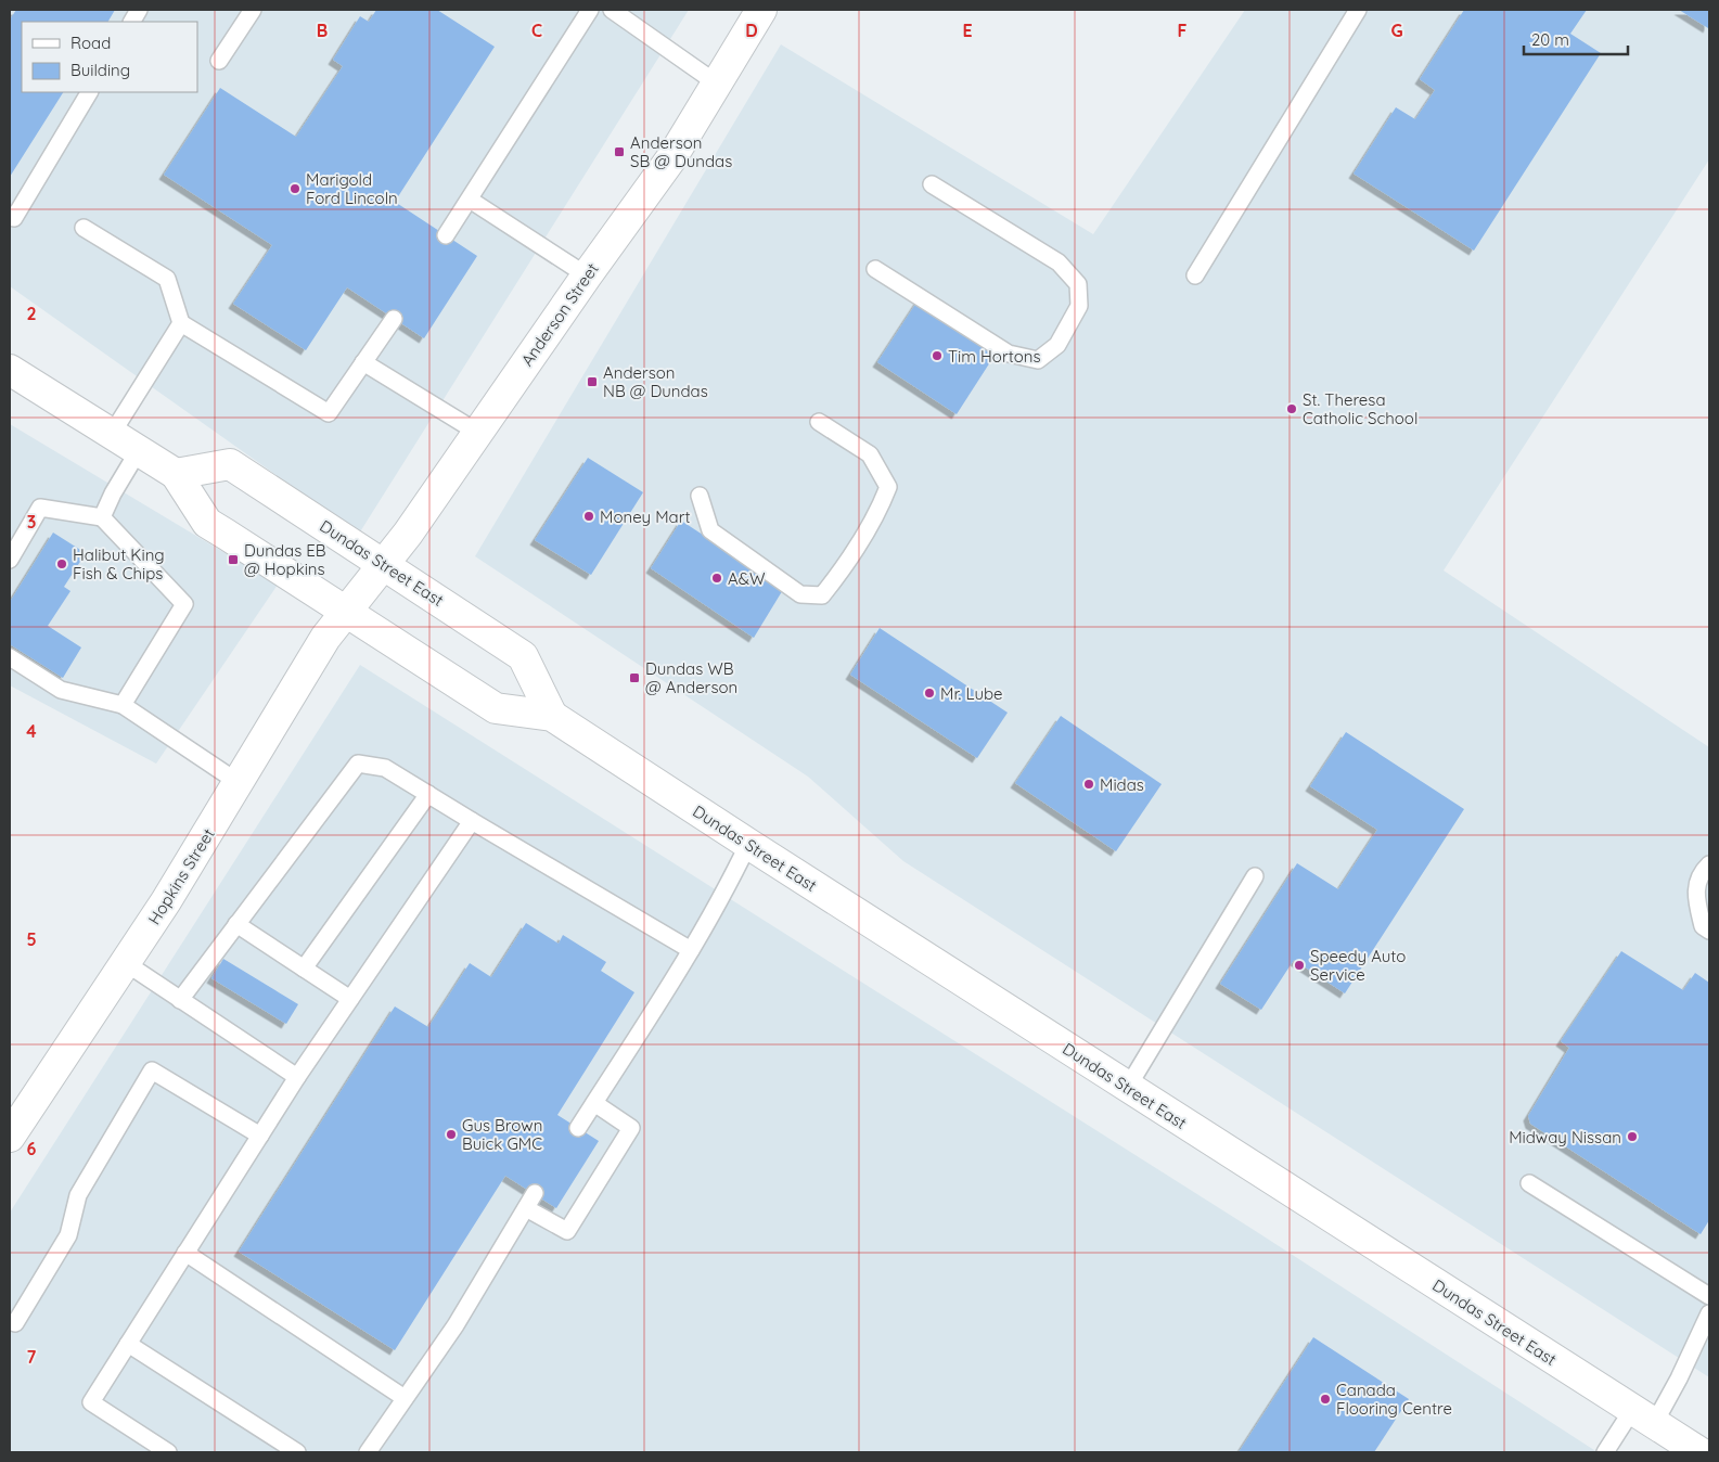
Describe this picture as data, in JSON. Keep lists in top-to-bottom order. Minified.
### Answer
{"streets":{"main road":["Anderson Street","Dundas Street East","Hopkins Street"]},"crossings":[["Anderson Street","Dundas Street East"],["Anderson Street","Hopkins Street"],["Dundas Street East","Hopkins Street"]],"places":{"transit":["Anderson SB @ Dundas","Anderson NB @ Dundas","Dundas EB @ Hopkins","Dundas WB @ Anderson"],"other":["Marigold Ford Lincoln","Tim Hortons","St. Theresa Catholic School","Money Mart","Halibut King Fish & Chips","A&W","Mr. Lube","Midas","Speedy Auto Service","Gus Brown Buick GMC","Midway Nissan","Canada Flooring Centre"]},"legend":["Road","Building"],"scale_bar":"20 m","grid":{"columns":["B","C","D","E","F","G"],"rows":["2","3","4","5","6","7"]}}
